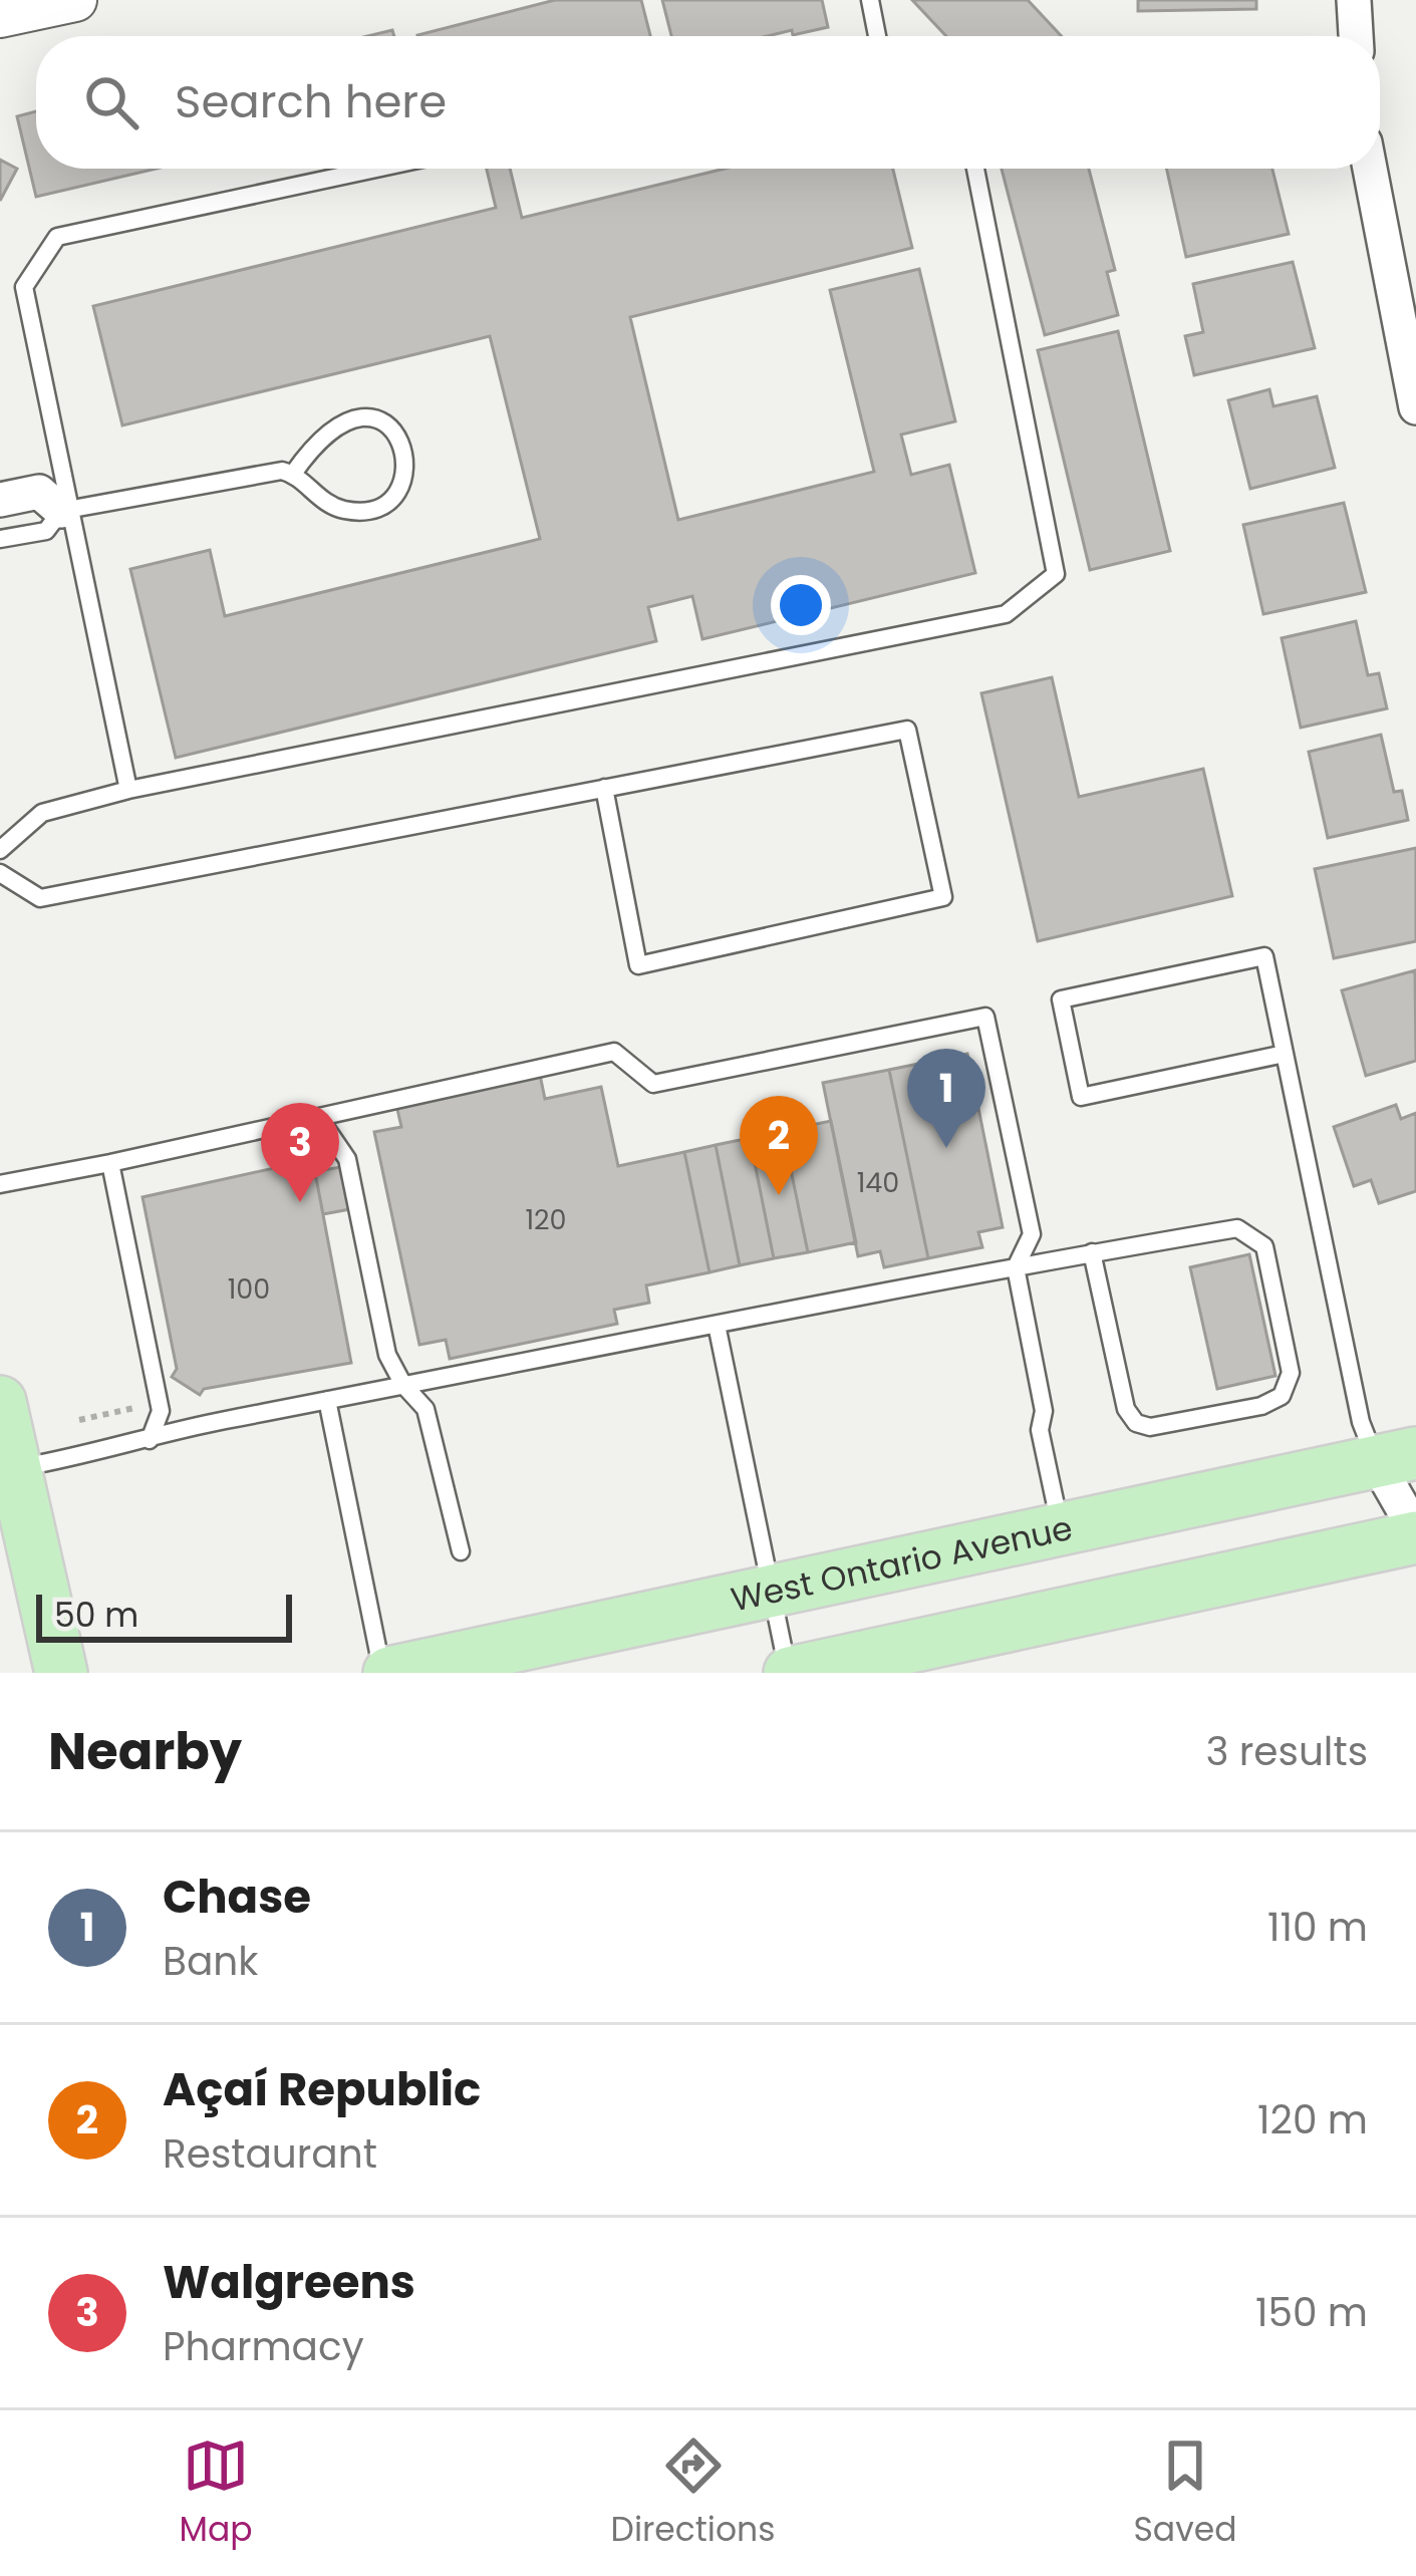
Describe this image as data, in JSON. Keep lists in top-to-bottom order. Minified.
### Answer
{"streets":{"main road":["West Ontario Avenue"]},"house_numbers":["140","120","100"],"scale_bar":"50 m","page":{"search":"Search here","pins":["1","2","3"],"scale":"50 m","heading":["Nearby","3 results"],"list":[{"mark":"1","name":"Chase","note":"Bank","value":"110 m"},{"mark":"2","name":"Açaí Republic","note":"Restaurant","value":"120 m"},{"mark":"3","name":"Walgreens","note":"Pharmacy","value":"150 m"}],"nav":["Map","Directions","Saved"]}}
